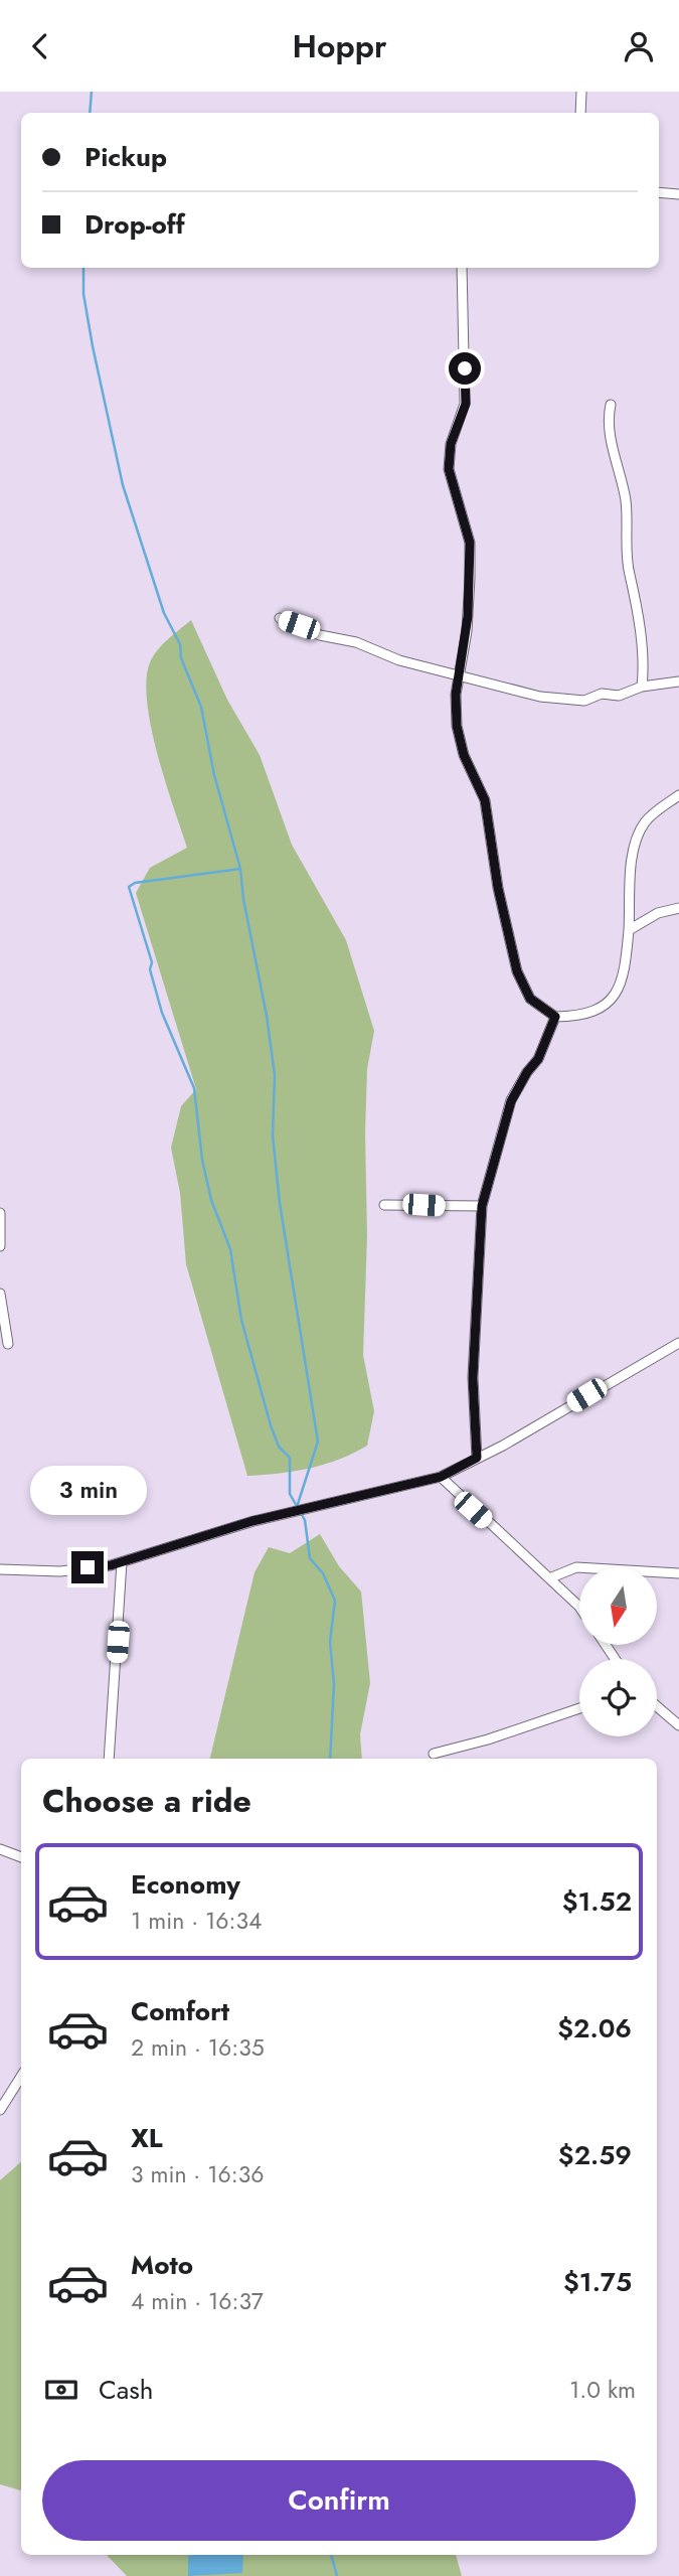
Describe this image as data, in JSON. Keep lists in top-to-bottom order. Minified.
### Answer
{"north":"bottom","page":{"header":"Hoppr","banner":["Pickup","Drop-off"],"bubble":"3 min","heading":"Choose a ride","list":[{"name":"Economy","note":"1 min · 16:34","value":"$1.52"},{"name":"Comfort","note":"2 min · 16:35","value":"$2.06"},{"name":"XL","note":"3 min · 16:36","value":"$2.59"},{"name":"Moto","note":"4 min · 16:37","value":"$1.75"}],"pay":["Cash","1.0 km"],"buttons":"Confirm"}}
